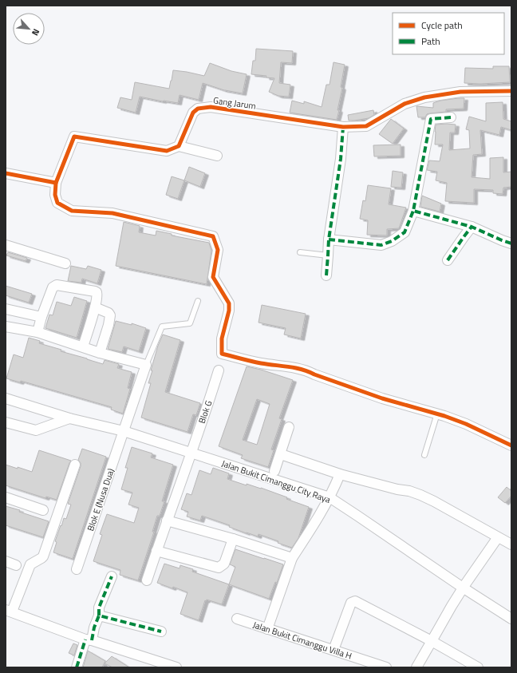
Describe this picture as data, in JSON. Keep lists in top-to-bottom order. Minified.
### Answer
{"streets":{"street":["Gang Jarum","Blok G","Jalan Bukit Cimanggu City Raya","Blok E (Nusa Dua)","Jalan Bukit Cimanggu Villa H"]},"crossings":[["Blok G","Jalan Bukit Cimanggu City Raya"],["Jalan Bukit Cimanggu City Raya","Blok E (Nusa Dua)"]],"legend":["Cycle path","Path"],"north":"bottom right"}
